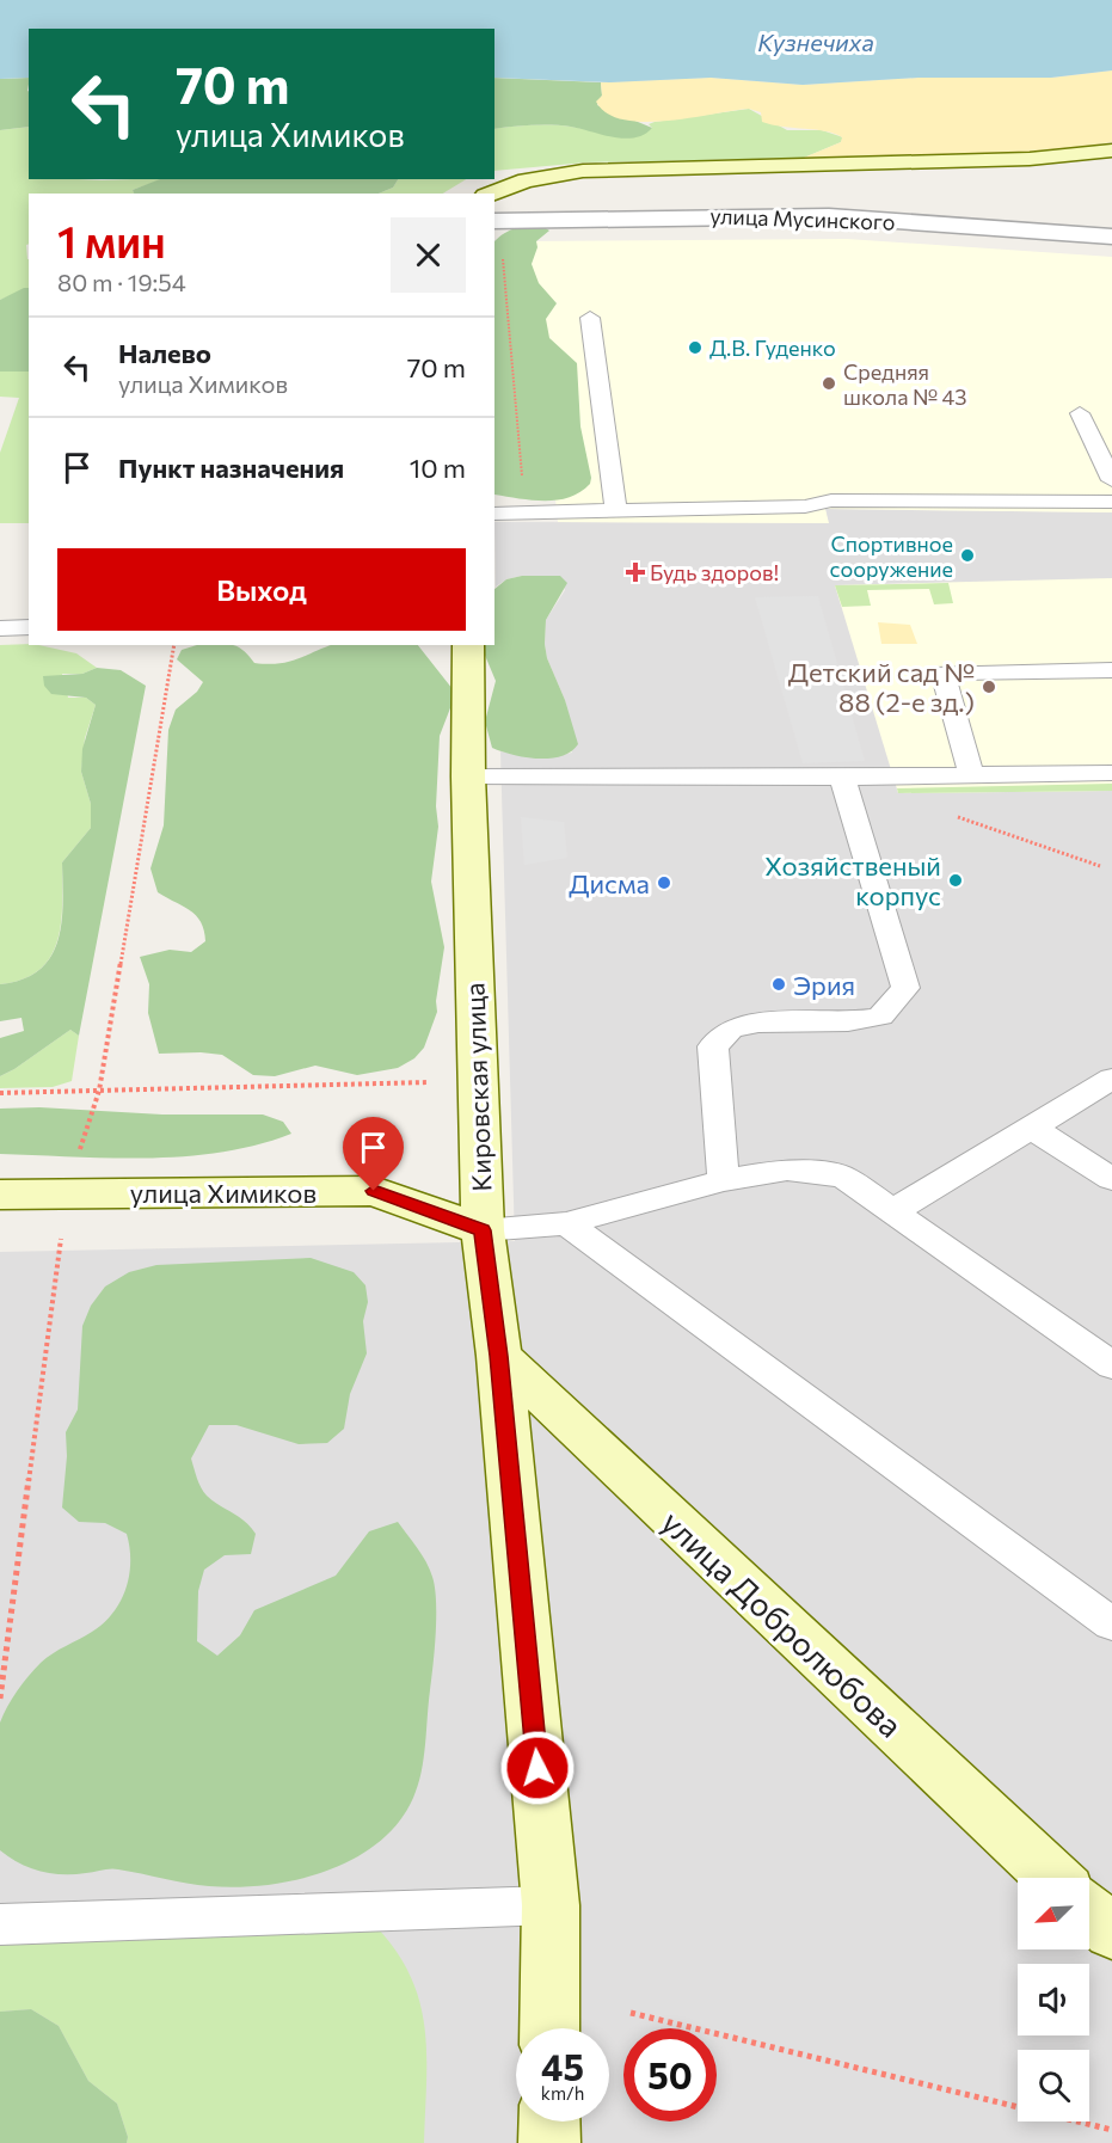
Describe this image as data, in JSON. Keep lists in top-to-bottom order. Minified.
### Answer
{"streets":{"street":["улица Мусинского","Кировская улица","улица Химиков","улица Добролюбова"]},"crossings":[["Кировская улица","улица Химиков"],["Кировская улица","улица Добролюбова"]],"water":["Кузнечиха"],"places":{"other":["Д.В. Гуденко","Средняя школа № 43","Спортивное сооружение","Детский сад № 88 (2-е зд.)","Хозяйственый корпус","Дисма","Эрия"],"health":["Будь здоров!"]},"north":"bottom left","page":{"turn":["70 m","улица Химиков"],"heading":["1 мин","80 m · 19:54"],"list":[{"name":"Налево","note":"улица Химиков","value":"70 m"},{"name":"Пункт назначения","value":"10 m"}],"buttons":"Выход","speed":"45 km/h","limit":"50"}}
